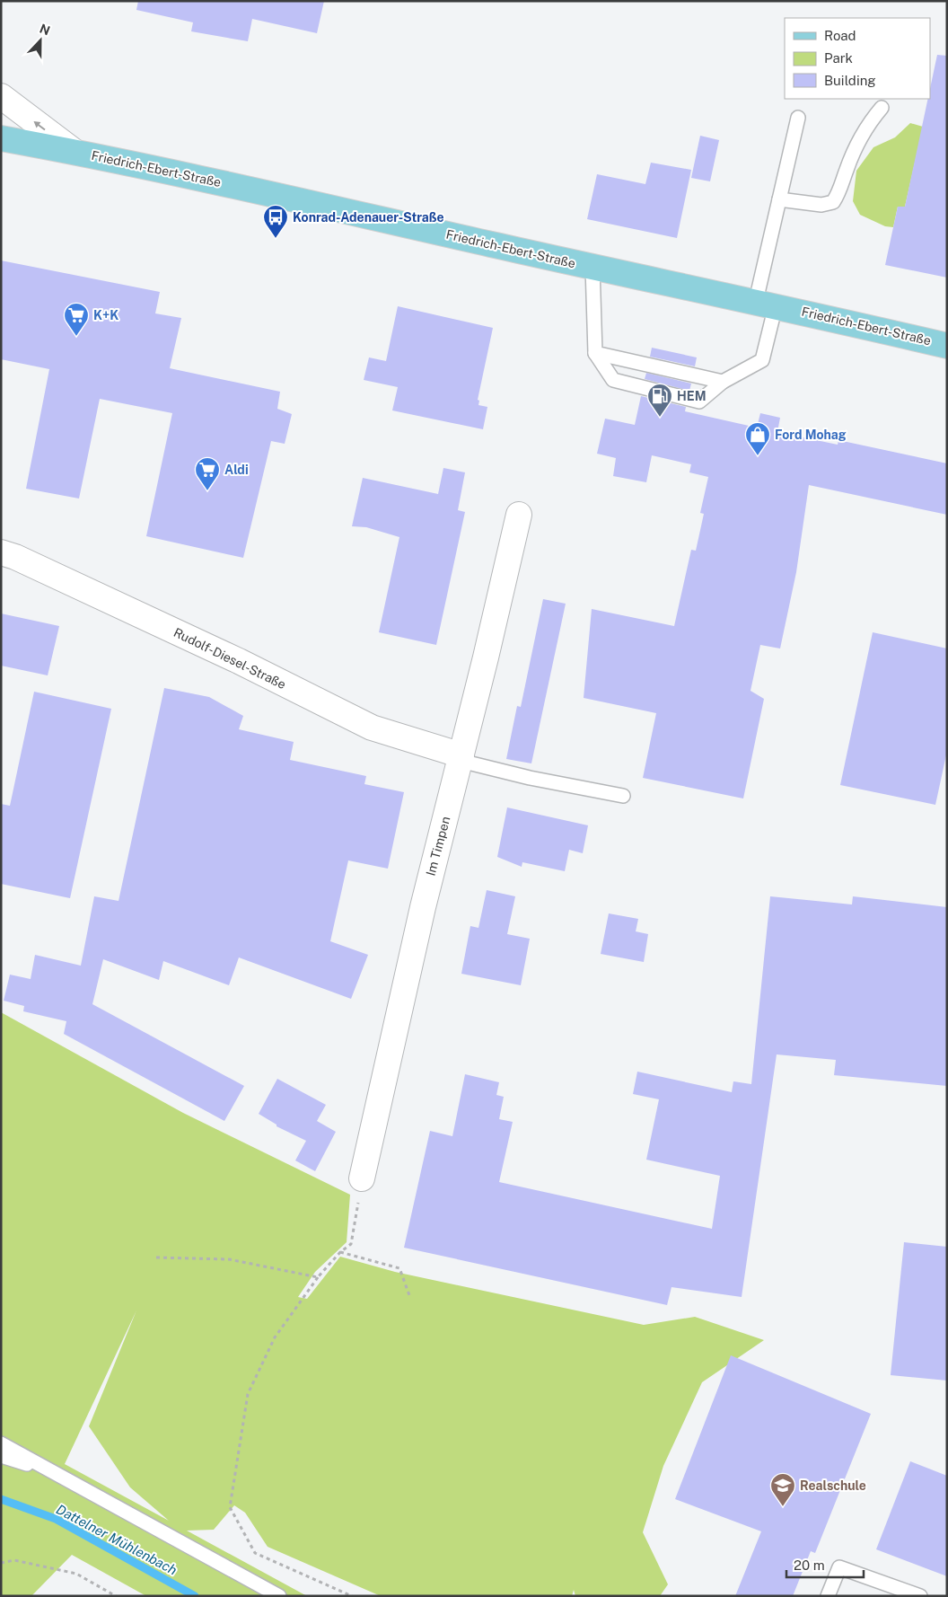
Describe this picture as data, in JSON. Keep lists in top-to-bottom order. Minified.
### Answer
{"streets":{"main road":["Friedrich-Ebert-Straße"],"street":["Rudolf-Diesel-Straße","Im Timpen"]},"crossings":[["Rudolf-Diesel-Straße","Im Timpen"]],"water":["Dattelner Mühlenbach"],"places":{"bus stop":["Konrad-Adenauer-Straße"],"supermarket":["K+K","Aldi"],"fuel station":["HEM"],"shop":["Ford Mohag"],"school or university":["Realschule"]},"legend":["Road","Park","Building"],"scale_bar":"20 m","north":"top"}
